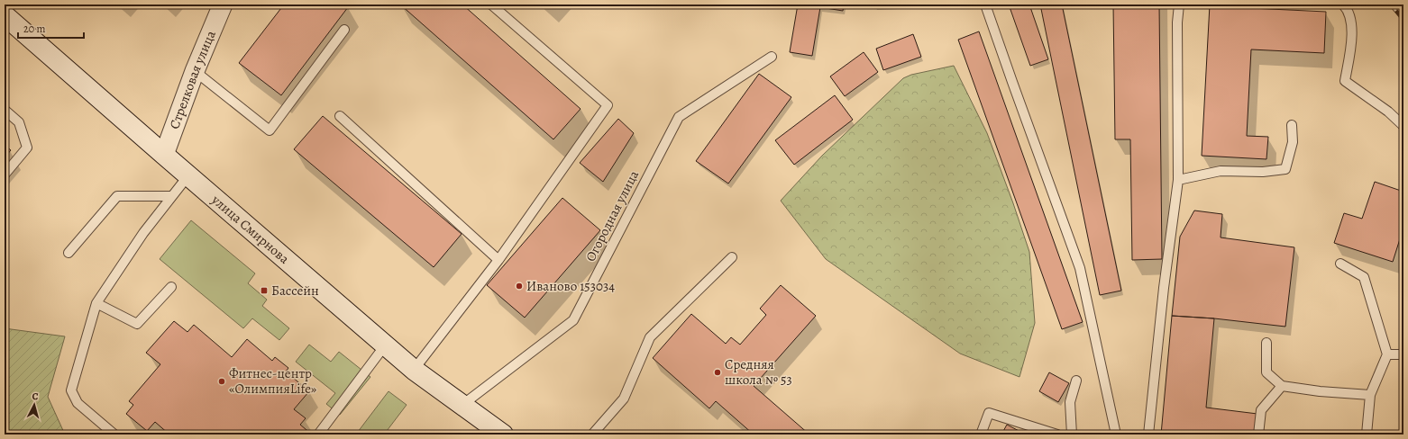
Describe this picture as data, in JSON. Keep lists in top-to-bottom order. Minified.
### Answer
{"streets":{"main road":["улица Смирнова"],"street":["Стрелковая улица"],"lane":["Огородная улица"]},"crossings":[["Стрелковая улица","улица Смирнова"],["Огородная улица","улица Смирнова"]],"places":{"other":["Иваново 153034","Средняя школа № 53","Фитнес-центр «ОлимпияLife»"],"transit":["Бассейн"]},"scale_bar":"20 m","north":"top"}
